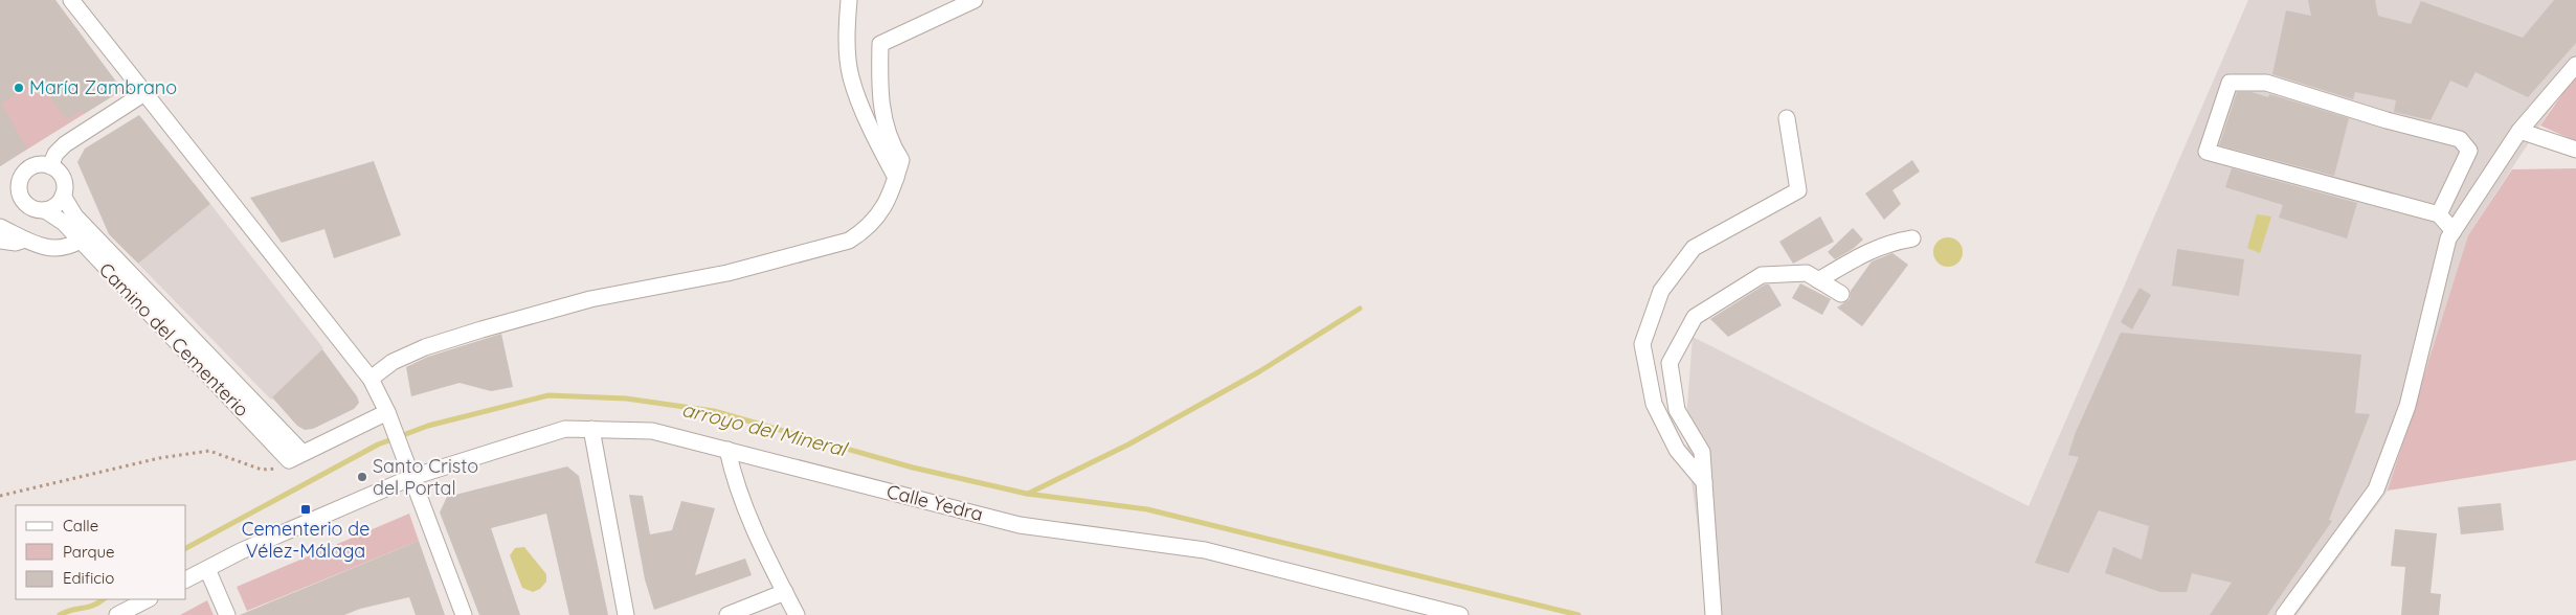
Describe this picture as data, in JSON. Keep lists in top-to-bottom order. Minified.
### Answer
{"streets":{"street":["Camino del Cementerio","Calle Yedra"]},"water":["arroyo del Mineral"],"places":{"other":["María Zambrano","Santo Cristo del Portal"],"transit":["Cementerio de Vélez-Málaga"]},"legend":["Calle","Parque","Edificio"]}
